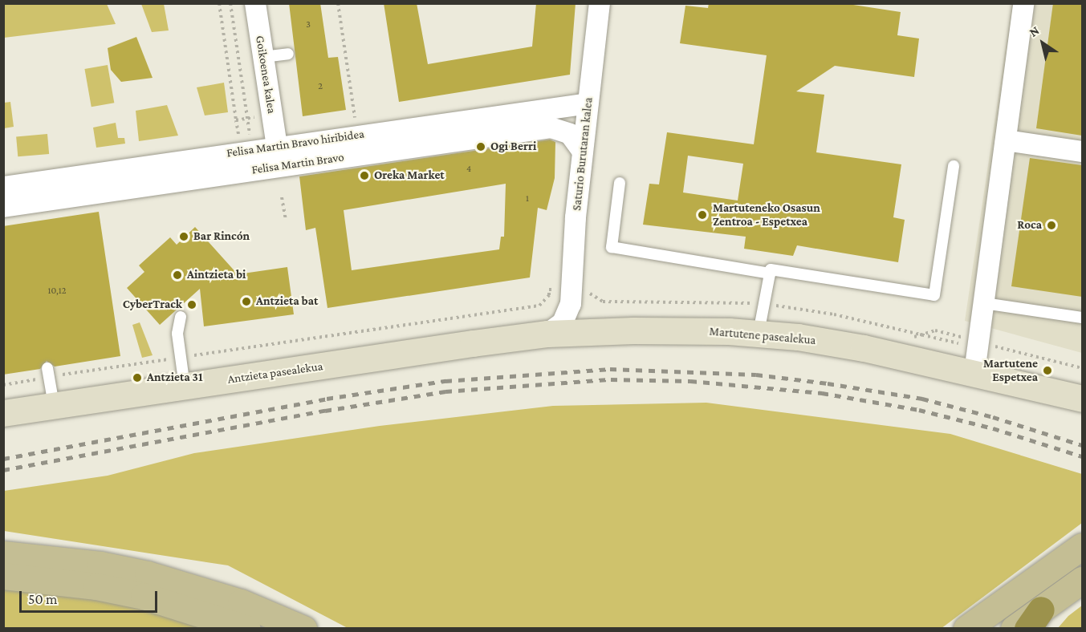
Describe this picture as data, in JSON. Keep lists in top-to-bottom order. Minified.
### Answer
{"streets":{"main road":["Martutene pasealekua","Antzieta pasealekua"],"street":["Goikoenea kalea","Felisa Martin Bravo hiribidea","Saturio Burutaran kalea","Felisa Martin Bravo"]},"crossings":[["Goikoenea kalea","Felisa Martin Bravo hiribidea"],["Felisa Martin Bravo hiribidea","Saturio Burutaran kalea"],["Saturio Burutaran kalea","Felisa Martin Bravo"],["Martutene pasealekua","Antzieta pasealekua"]],"places":["Ogi Berri","Oreka Market","Martuteneko Osasun Zentroa - Espetxea","Roca","Bar Rincón","Aintzieta bi","Antzieta bat","CyberTrack","Martutene Espetxea","Antzieta 31"],"house_numbers":["3","2","4","1","10,12"],"scale_bar":"50 m","north":"top left"}
